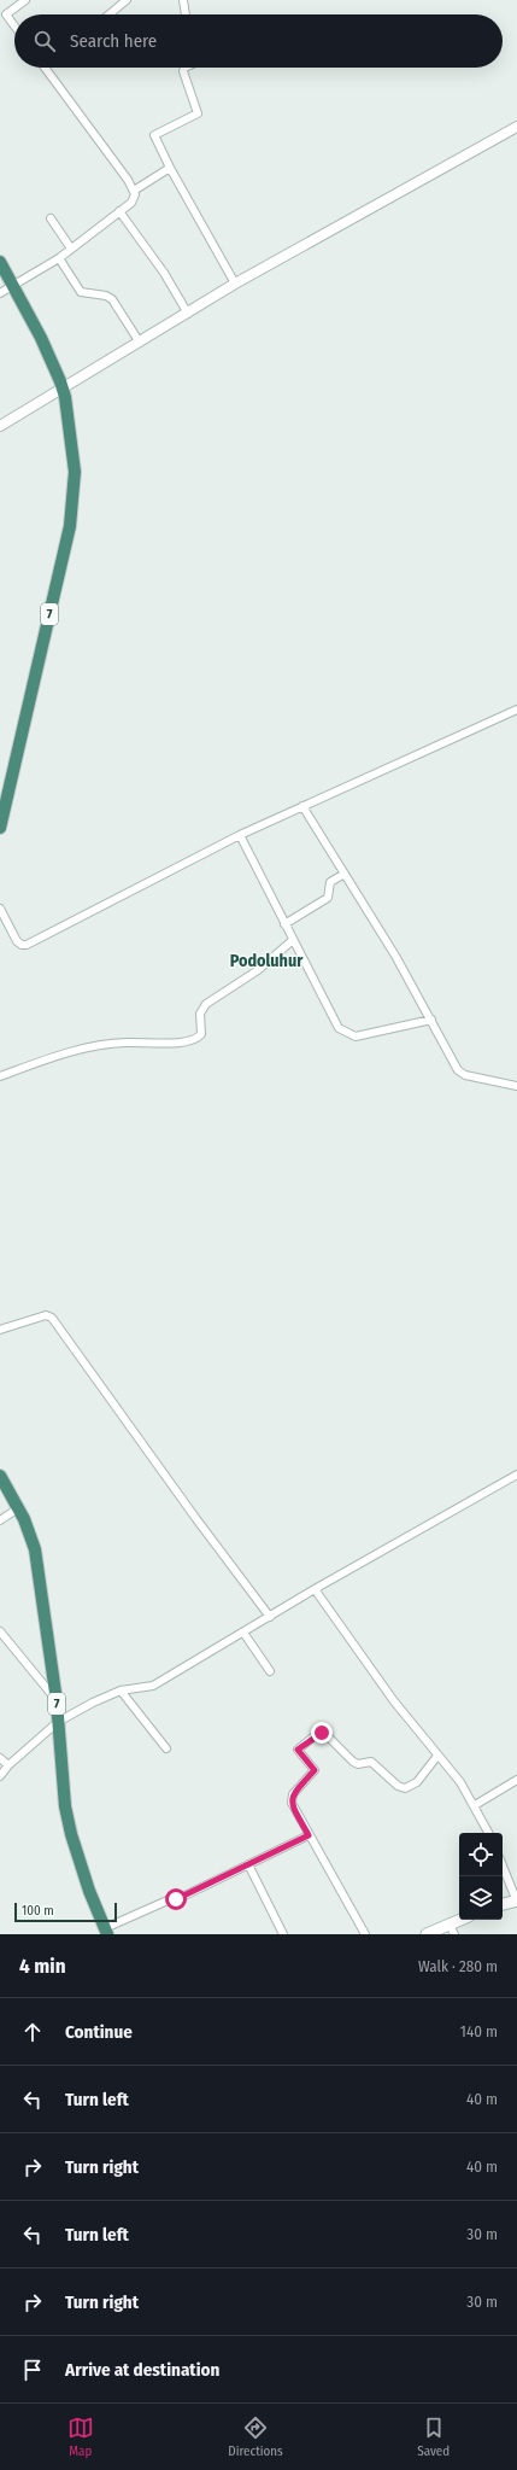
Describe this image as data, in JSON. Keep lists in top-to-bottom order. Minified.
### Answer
{"streets":{"highway":["7"]},"districts":["Podoluhur"],"scale_bar":"100 m","page":{"search":"Search here","scale":"100 m","heading":["4 min","Walk · 280 m"],"list":[["Continue","140 m"],["Turn left","40 m"],["Turn right","40 m"],["Turn left","30 m"],["Turn right","30 m"],"Arrive at destination"],"nav":["Map","Directions","Saved"]}}
